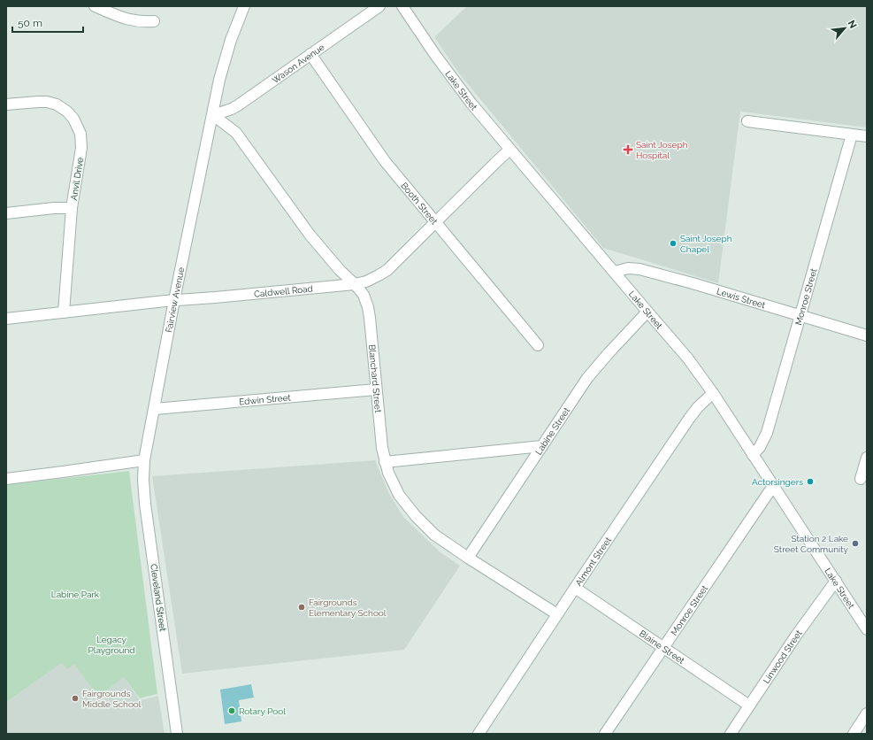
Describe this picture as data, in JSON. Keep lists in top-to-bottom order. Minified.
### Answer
{"streets":{"street":["Wason Avenue","Lake Street","Anvil Drive","Booth Street","Caldwell Road","Monroe Street","Lewis Street","Fairview Avenue","Blanchard Street","Edwin Street","Labine Street","Almont Street","Cleveland Street","Blaine Street","Linwood Street"]},"crossings":[["Wason Avenue","Booth Street"],["Wason Avenue","Fairview Avenue"],["Wason Avenue","Blanchard Street"],["Lake Street","Caldwell Road"],["Lake Street","Monroe Street"],["Lake Street","Lewis Street"],["Lake Street","Labine Street"],["Lake Street","Almont Street"],["Lake Street","Linwood Street"],["Anvil Drive","Caldwell Road"],["Booth Street","Caldwell Road"],["Caldwell Road","Fairview Avenue"],["Caldwell Road","Blanchard Street"],["Monroe Street","Lewis Street"],["Monroe Street","Blaine Street"],["Fairview Avenue","Blanchard Street"],["Fairview Avenue","Edwin Street"],["Fairview Avenue","Cleveland Street"],["Blanchard Street","Edwin Street"],["Blanchard Street","Labine Street"],["Blanchard Street","Almont Street"],["Almont Street","Blaine Street"],["Blaine Street","Linwood Street"]],"parks":["Labine Park","Legacy Playground"],"places":{"health":["Saint Joseph Hospital"],"other":["Saint Joseph Chapel","Actorsingers","Station 2 Lake Street Community","Fairgrounds Elementary School","Fairgrounds Middle School","Rotary Pool"]},"scale_bar":"50 m","north":"top right"}
